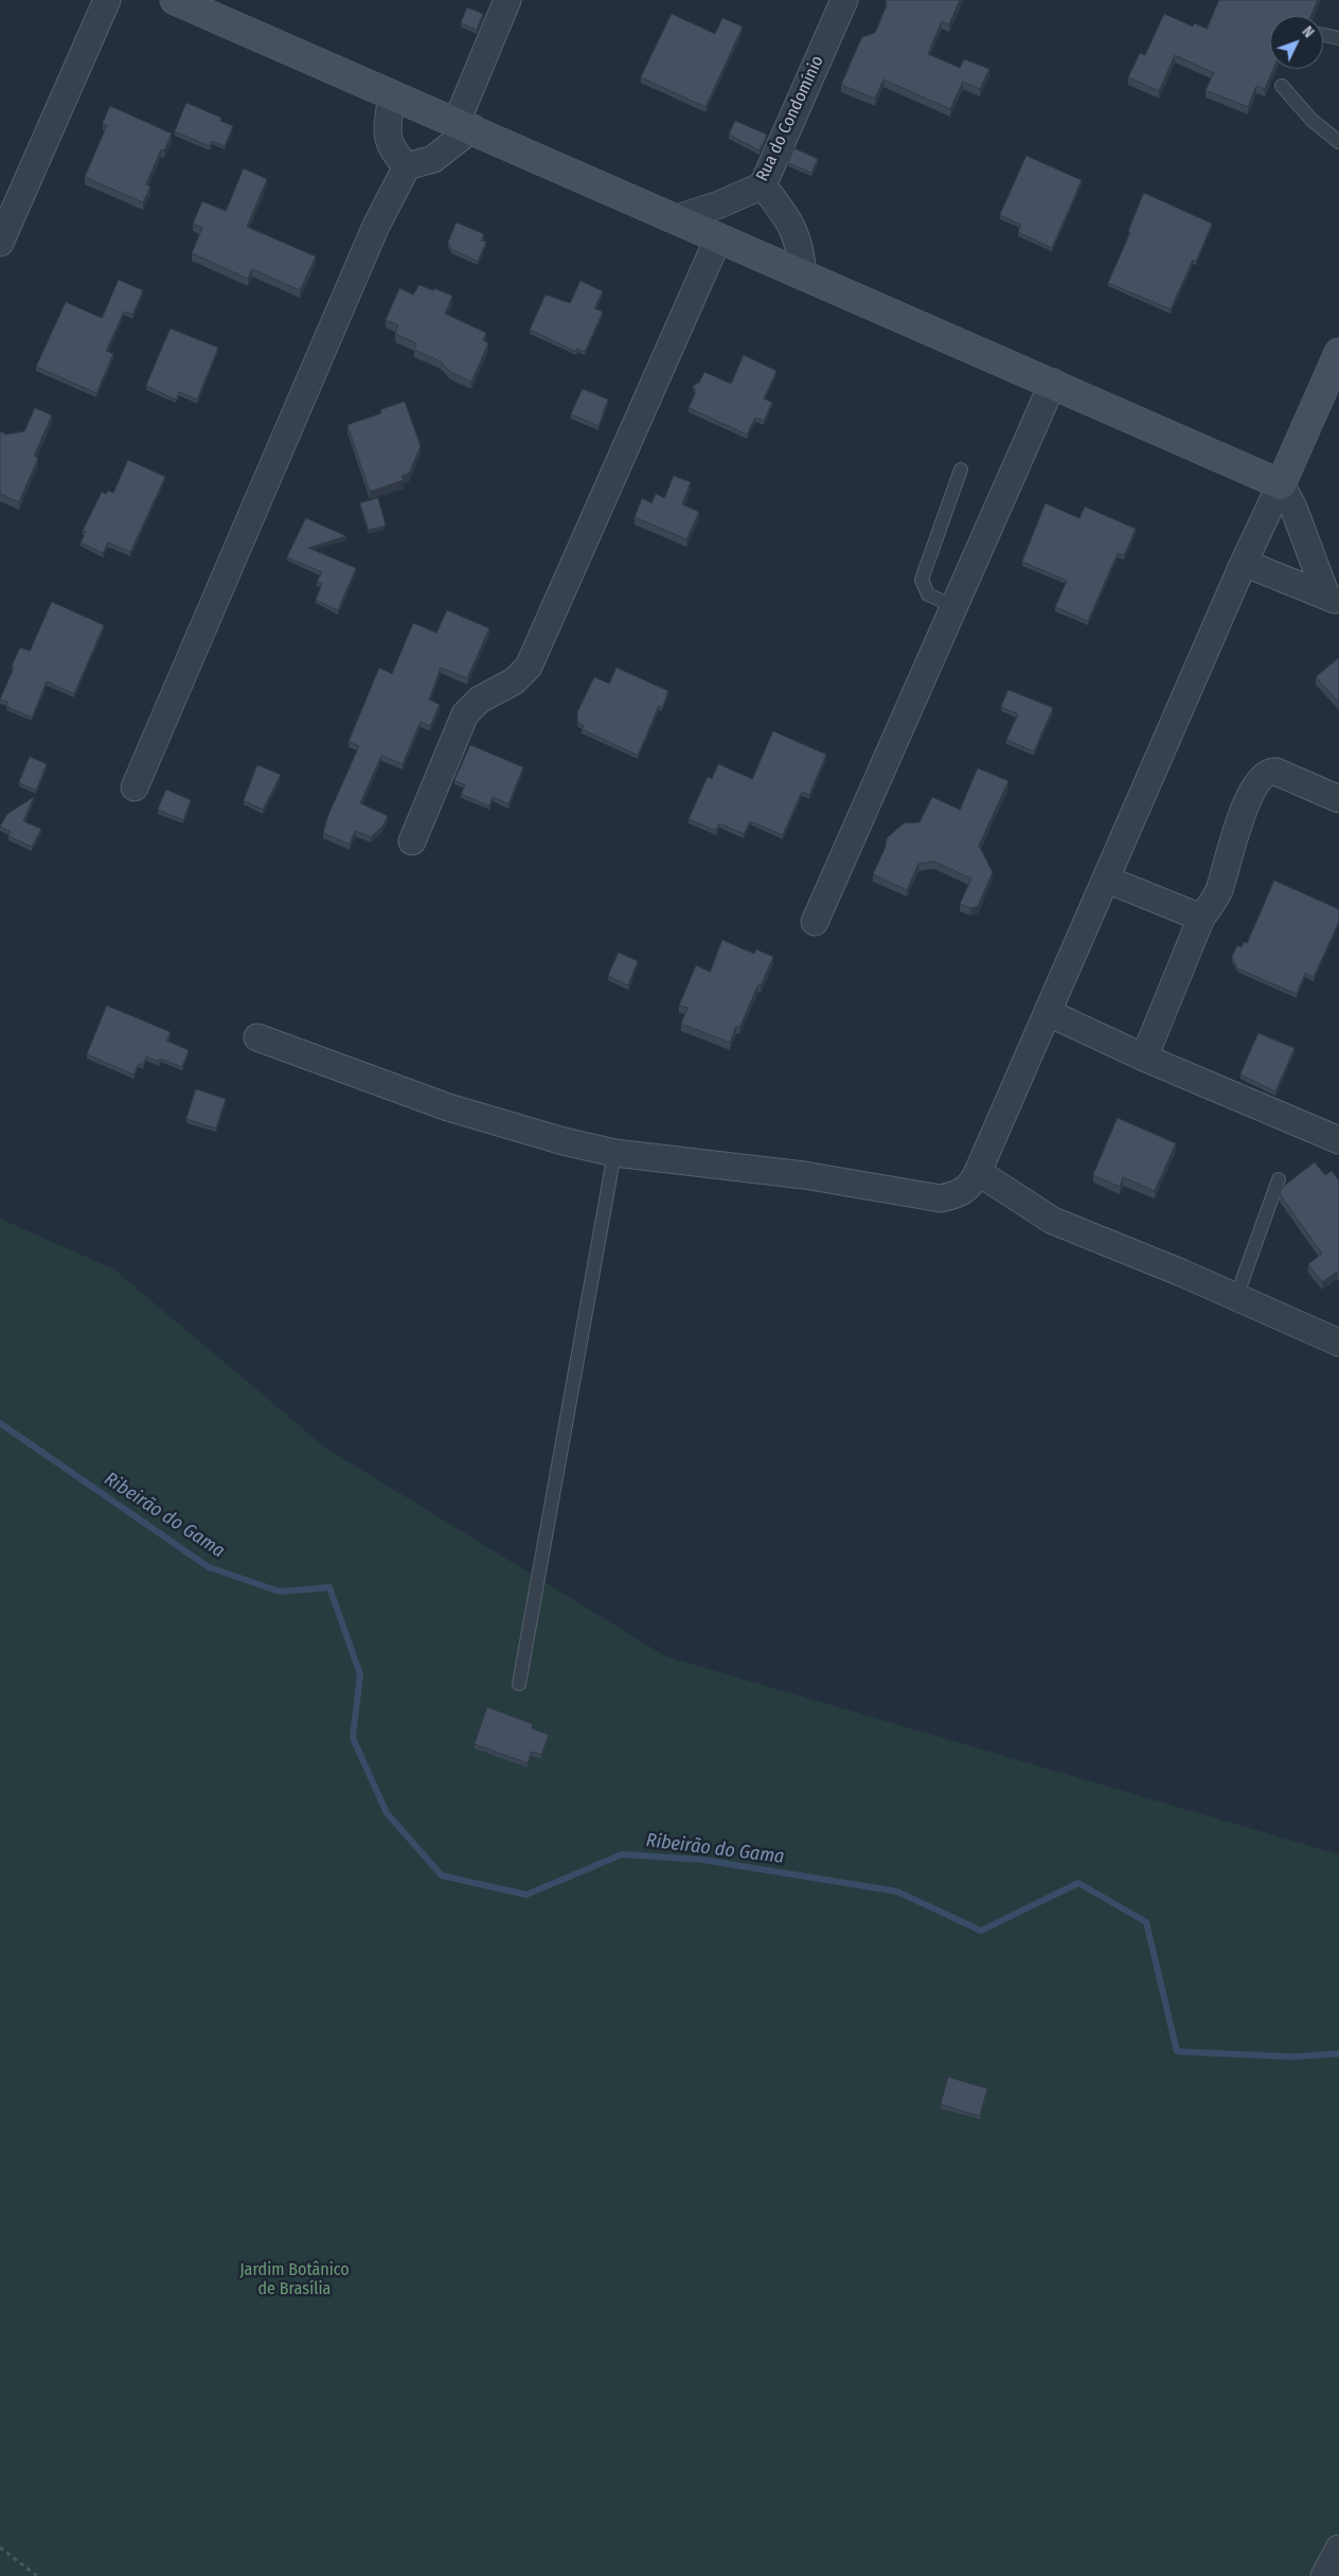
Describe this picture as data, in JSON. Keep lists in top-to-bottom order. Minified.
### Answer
{"streets":{"street":["Rua do Condomínio"]},"water":["Ribeirão do Gama"],"parks":["Jardim Botânico de Brasília"],"north":"top right"}
